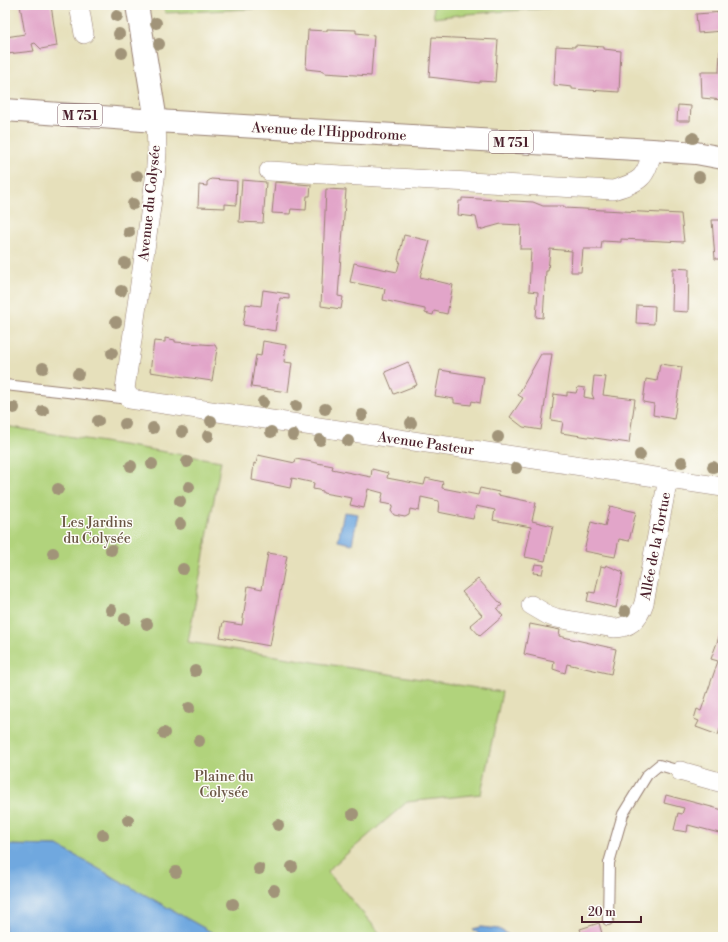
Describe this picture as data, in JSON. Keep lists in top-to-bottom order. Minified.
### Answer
{"streets":{"main road":["M 751","Avenue de l'Hippodrome","Avenue du Colysée"],"street":["Avenue Pasteur","Allée de la Tortue"]},"crossings":[["Avenue de l'Hippodrome","Avenue du Colysée"],["Avenue du Colysée","Avenue Pasteur"],["Avenue Pasteur","Allée de la Tortue"]],"parks":["Les Jardins du Colysée","Plaine du Colysée"],"scale_bar":"20 m"}
